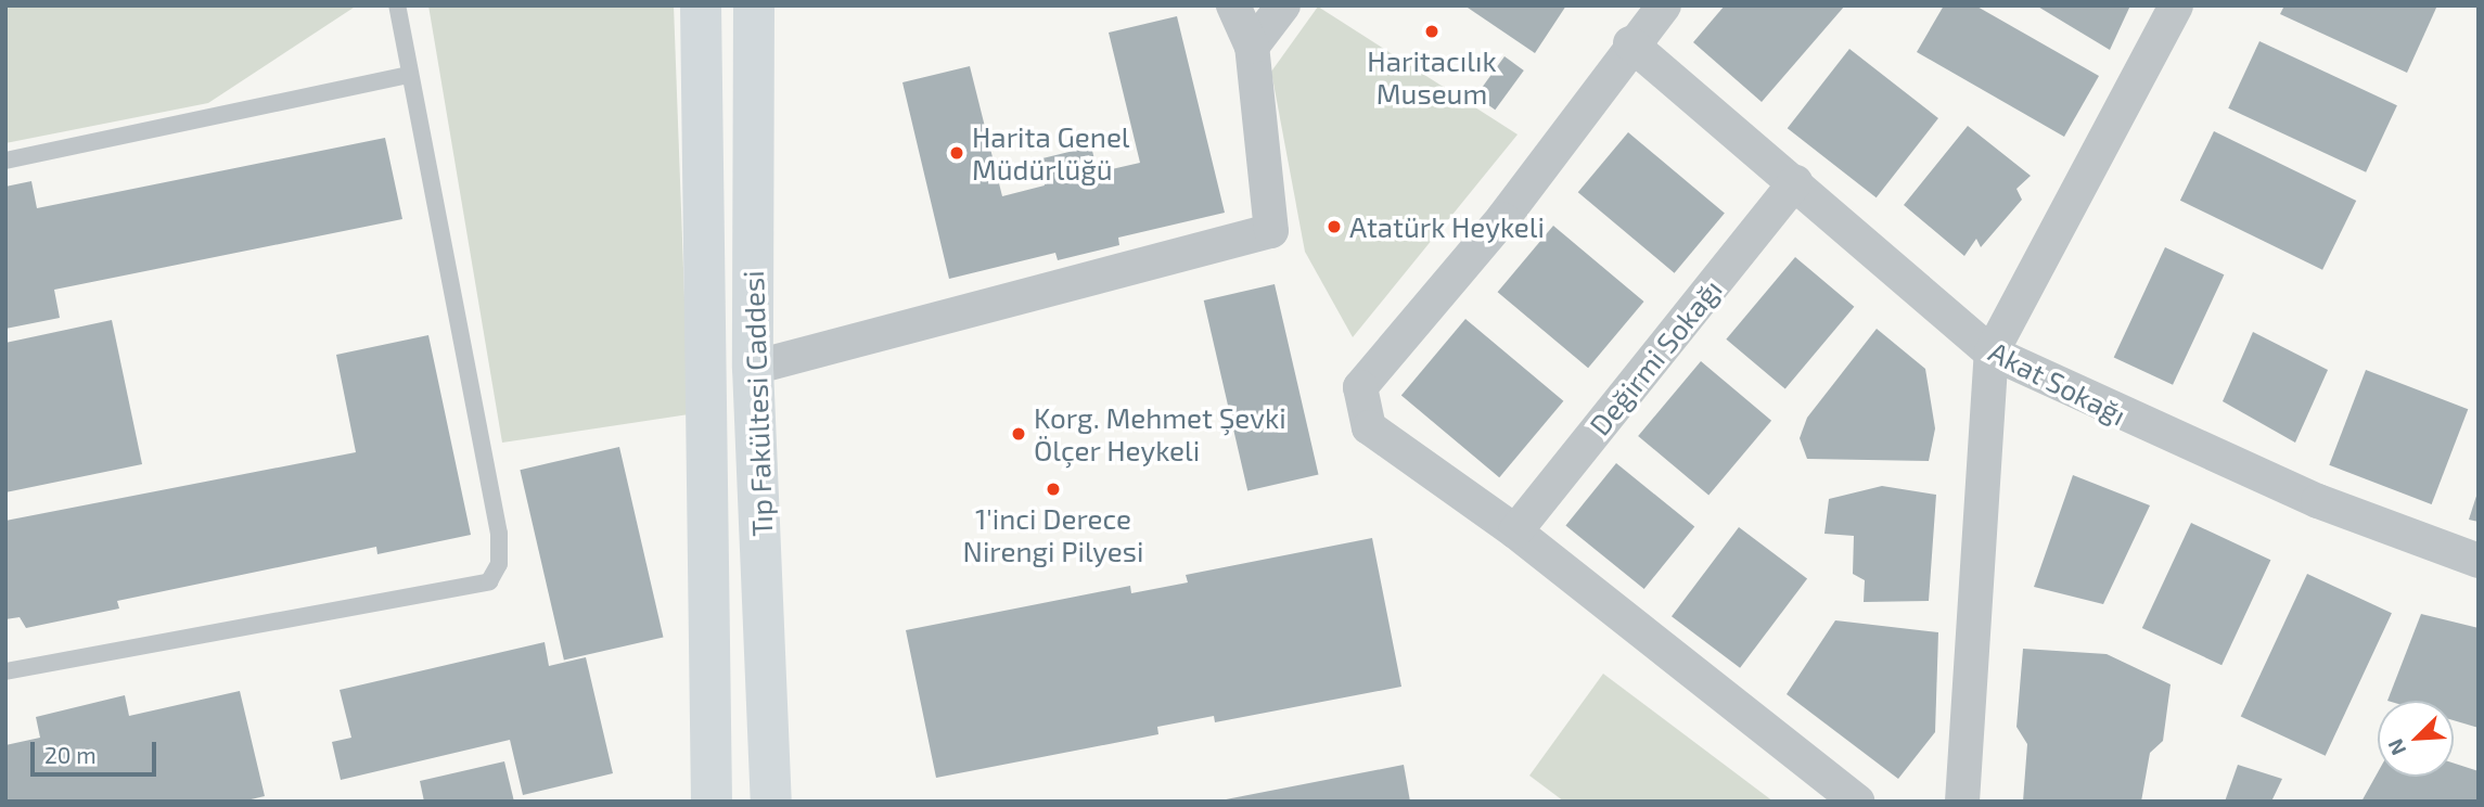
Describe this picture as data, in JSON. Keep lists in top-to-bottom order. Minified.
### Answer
{"streets":{"main road":["Tıp Fakültesi Caddesi"],"street":["Değirmi Sokağı","Akat Sokağı"]},"crossings":[["Değirmi Sokağı","Akat Sokağı"]],"places":["Haritacılık Museum","Harita Genel Müdürlüğü","Atatürk Heykeli","Korg. Mehmet Şevki Ölçer Heykeli","1'inci Derece Nirengi Pilyesi"],"scale_bar":"20 m","north":"bottom left"}
